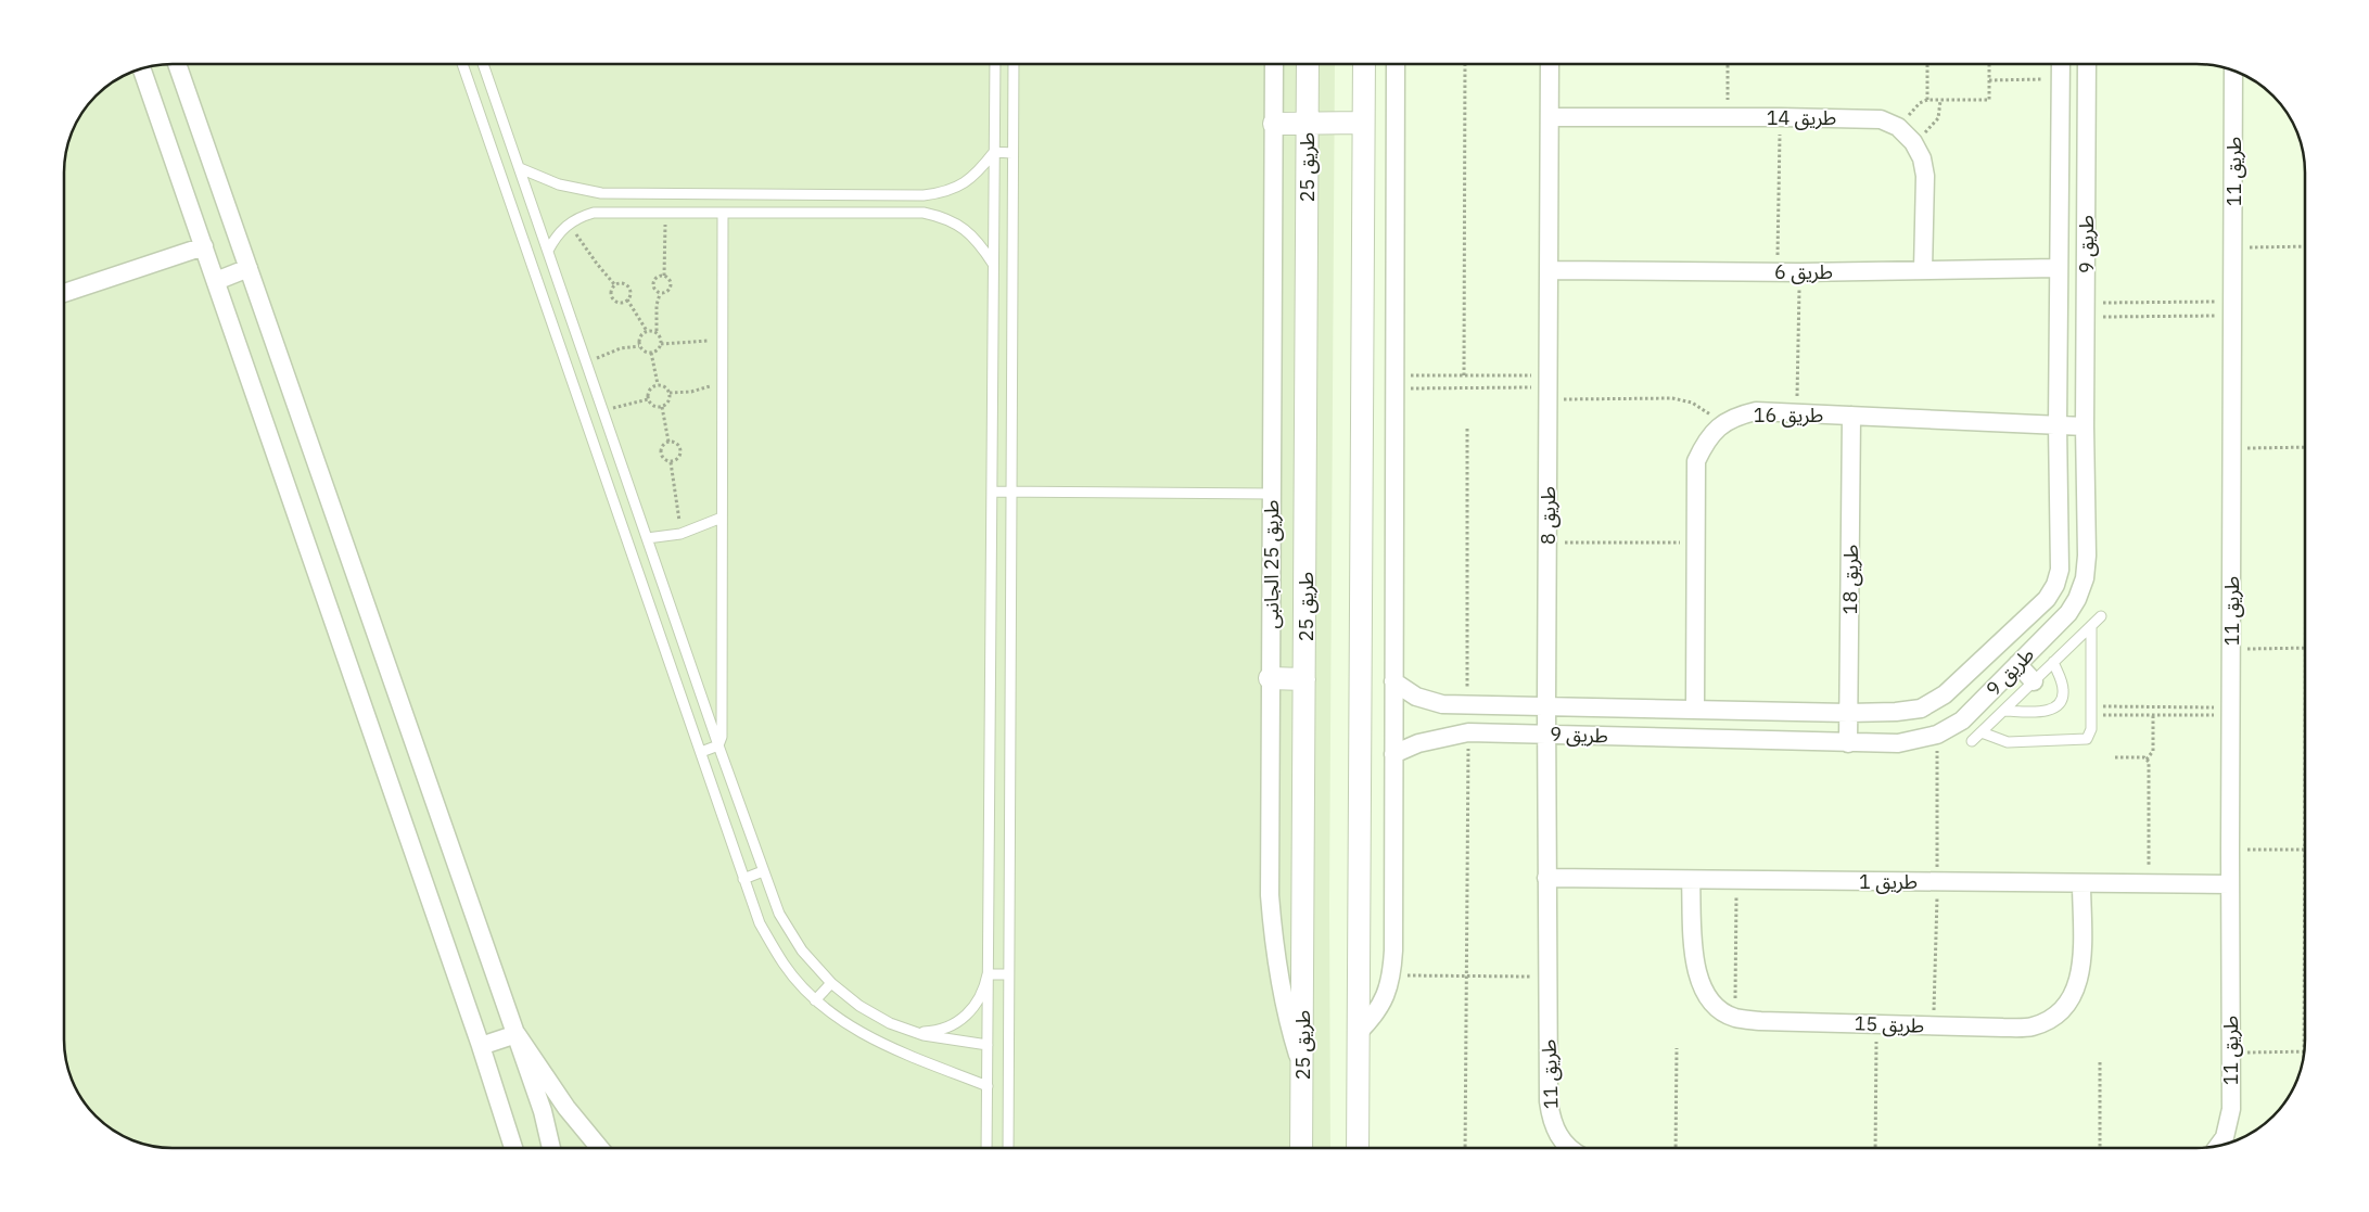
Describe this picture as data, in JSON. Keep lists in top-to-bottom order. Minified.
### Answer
{"streets":{"street":["طريق 14","طريق 25","طريق 11","طريق 9","طريق 6","طريق 16","طريق 8","طريق 25 الجانبى","طريق 18","طريق 1","طريق 15"]},"crossings":[["طريق 14","طريق 6"],["طريق 14","طريق 8"],["طريق 25","طريق 25 الجانبى"],["طريق 11","طريق 8"],["طريق 11","طريق 1"],["طريق 9","طريق 6"],["طريق 9","طريق 16"],["طريق 9","طريق 8"],["طريق 9","طريق 18"],["طريق 6","طريق 8"],["طريق 16","طريق 18"],["طريق 8","طريق 1"],["طريق 1","طريق 15"]]}
